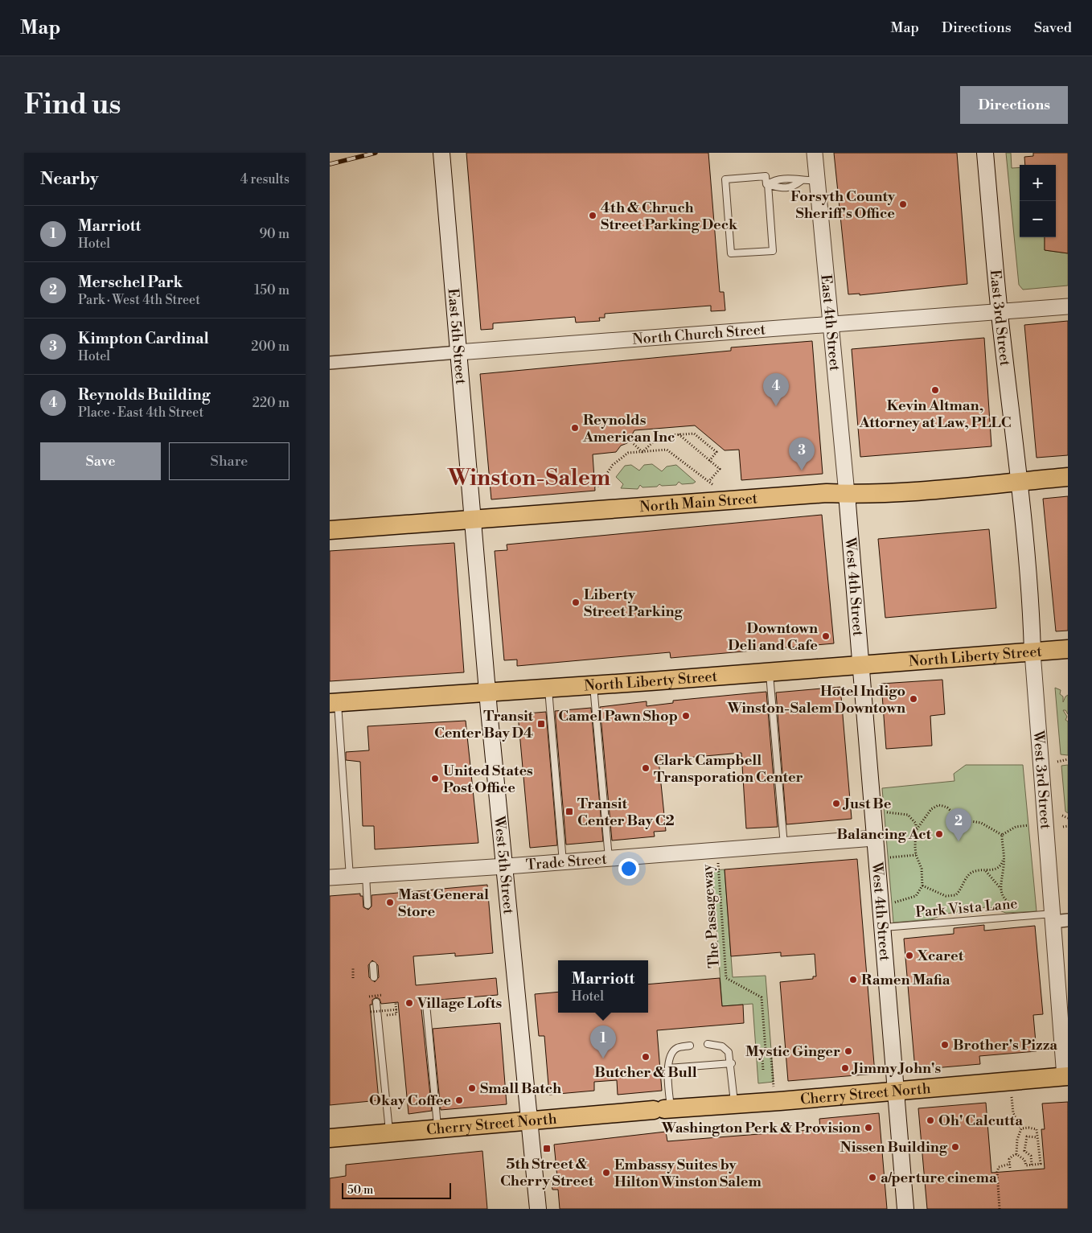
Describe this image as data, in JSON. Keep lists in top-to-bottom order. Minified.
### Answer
{"streets":{"main road":["East 3rd Street","East 5th Street","North Main Street","West 4th Street","North Liberty Street","West 3rd Street","West 5th Street","Cherry Street North"],"street":["East 4th Street","North Church Street","Trade Street"],"lane":["Park Vista Lane"],"path":["The Passageway"]},"crossings":[["East 3rd Street","North Church Street"],["East 3rd Street","North Main Street"],["East 3rd Street","West 3rd Street"],["East 4th Street","North Church Street"],["East 4th Street","North Main Street"],["East 4th Street","West 4th Street"],["North Church Street","East 5th Street"],["East 5th Street","North Main Street"],["East 5th Street","West 5th Street"],["North Main Street","West 4th Street"],["North Main Street","West 3rd Street"],["North Main Street","West 5th Street"],["West 4th Street","North Liberty Street"],["West 4th Street","Trade Street"],["West 4th Street","Park Vista Lane"],["West 4th Street","Cherry Street North"],["North Liberty Street","West 3rd Street"],["North Liberty Street","West 5th Street"],["West 3rd Street","Park Vista Lane"],["West 3rd Street","Cherry Street North"],["Trade Street","West 5th Street"],["Trade Street","The Passageway"],["West 5th Street","Cherry Street North"]],"districts":["Winston-Salem"],"places":{"other":["Forsyth County Sheriff's Office","4th & Chruch Street Parking Deck","Kevin Altman, Attorney at Law, PLLC","Reynolds American Inc","Liberty Street Parking","Downtown Deli and Cafe","Hotel Indigo Winston-Salem Downtown","Camel Pawn Shop","Clark Campbell Transporation Center","United States Post Office","Just Be","Balancing Act","Mast General Store","Xcaret","Ramen Mafia","Village Lofts","Brother's Pizza","Mystic Ginger","Butcher & Bull","Jimmy John's","Small Batch","Okay Coffee","Oh' Calcutta","Washington Perk & Provision","Nissen Building","Embassy Suites by Hilton Winston Salem","a/perture cinema"],"transit":["Transit Center Bay D4","Transit Center Bay C2","5th Street & Cherry Street"]},"scale_bar":"50 m","page":{"header":"Map","nav":["Map","Directions","Saved"],"buttons":["Directions",["Save","Share"]],"title":"Find us","heading":["Nearby","4 results"],"map_buttons":["+","−"],"list":[{"mark":"1","name":"Marriott","note":"Hotel","value":"90 m"},{"mark":"2","name":"Merschel Park","note":"Park · West 4th Street","value":"150 m"},{"mark":"3","name":"Kimpton Cardinal","note":"Hotel","value":"200 m"},{"mark":"4","name":"Reynolds Building","note":"Place · East 4th Street","value":"220 m"}],"pins":["4","3","2","1"],"popup":["Marriott","Hotel"],"scale":"50 m"}}
